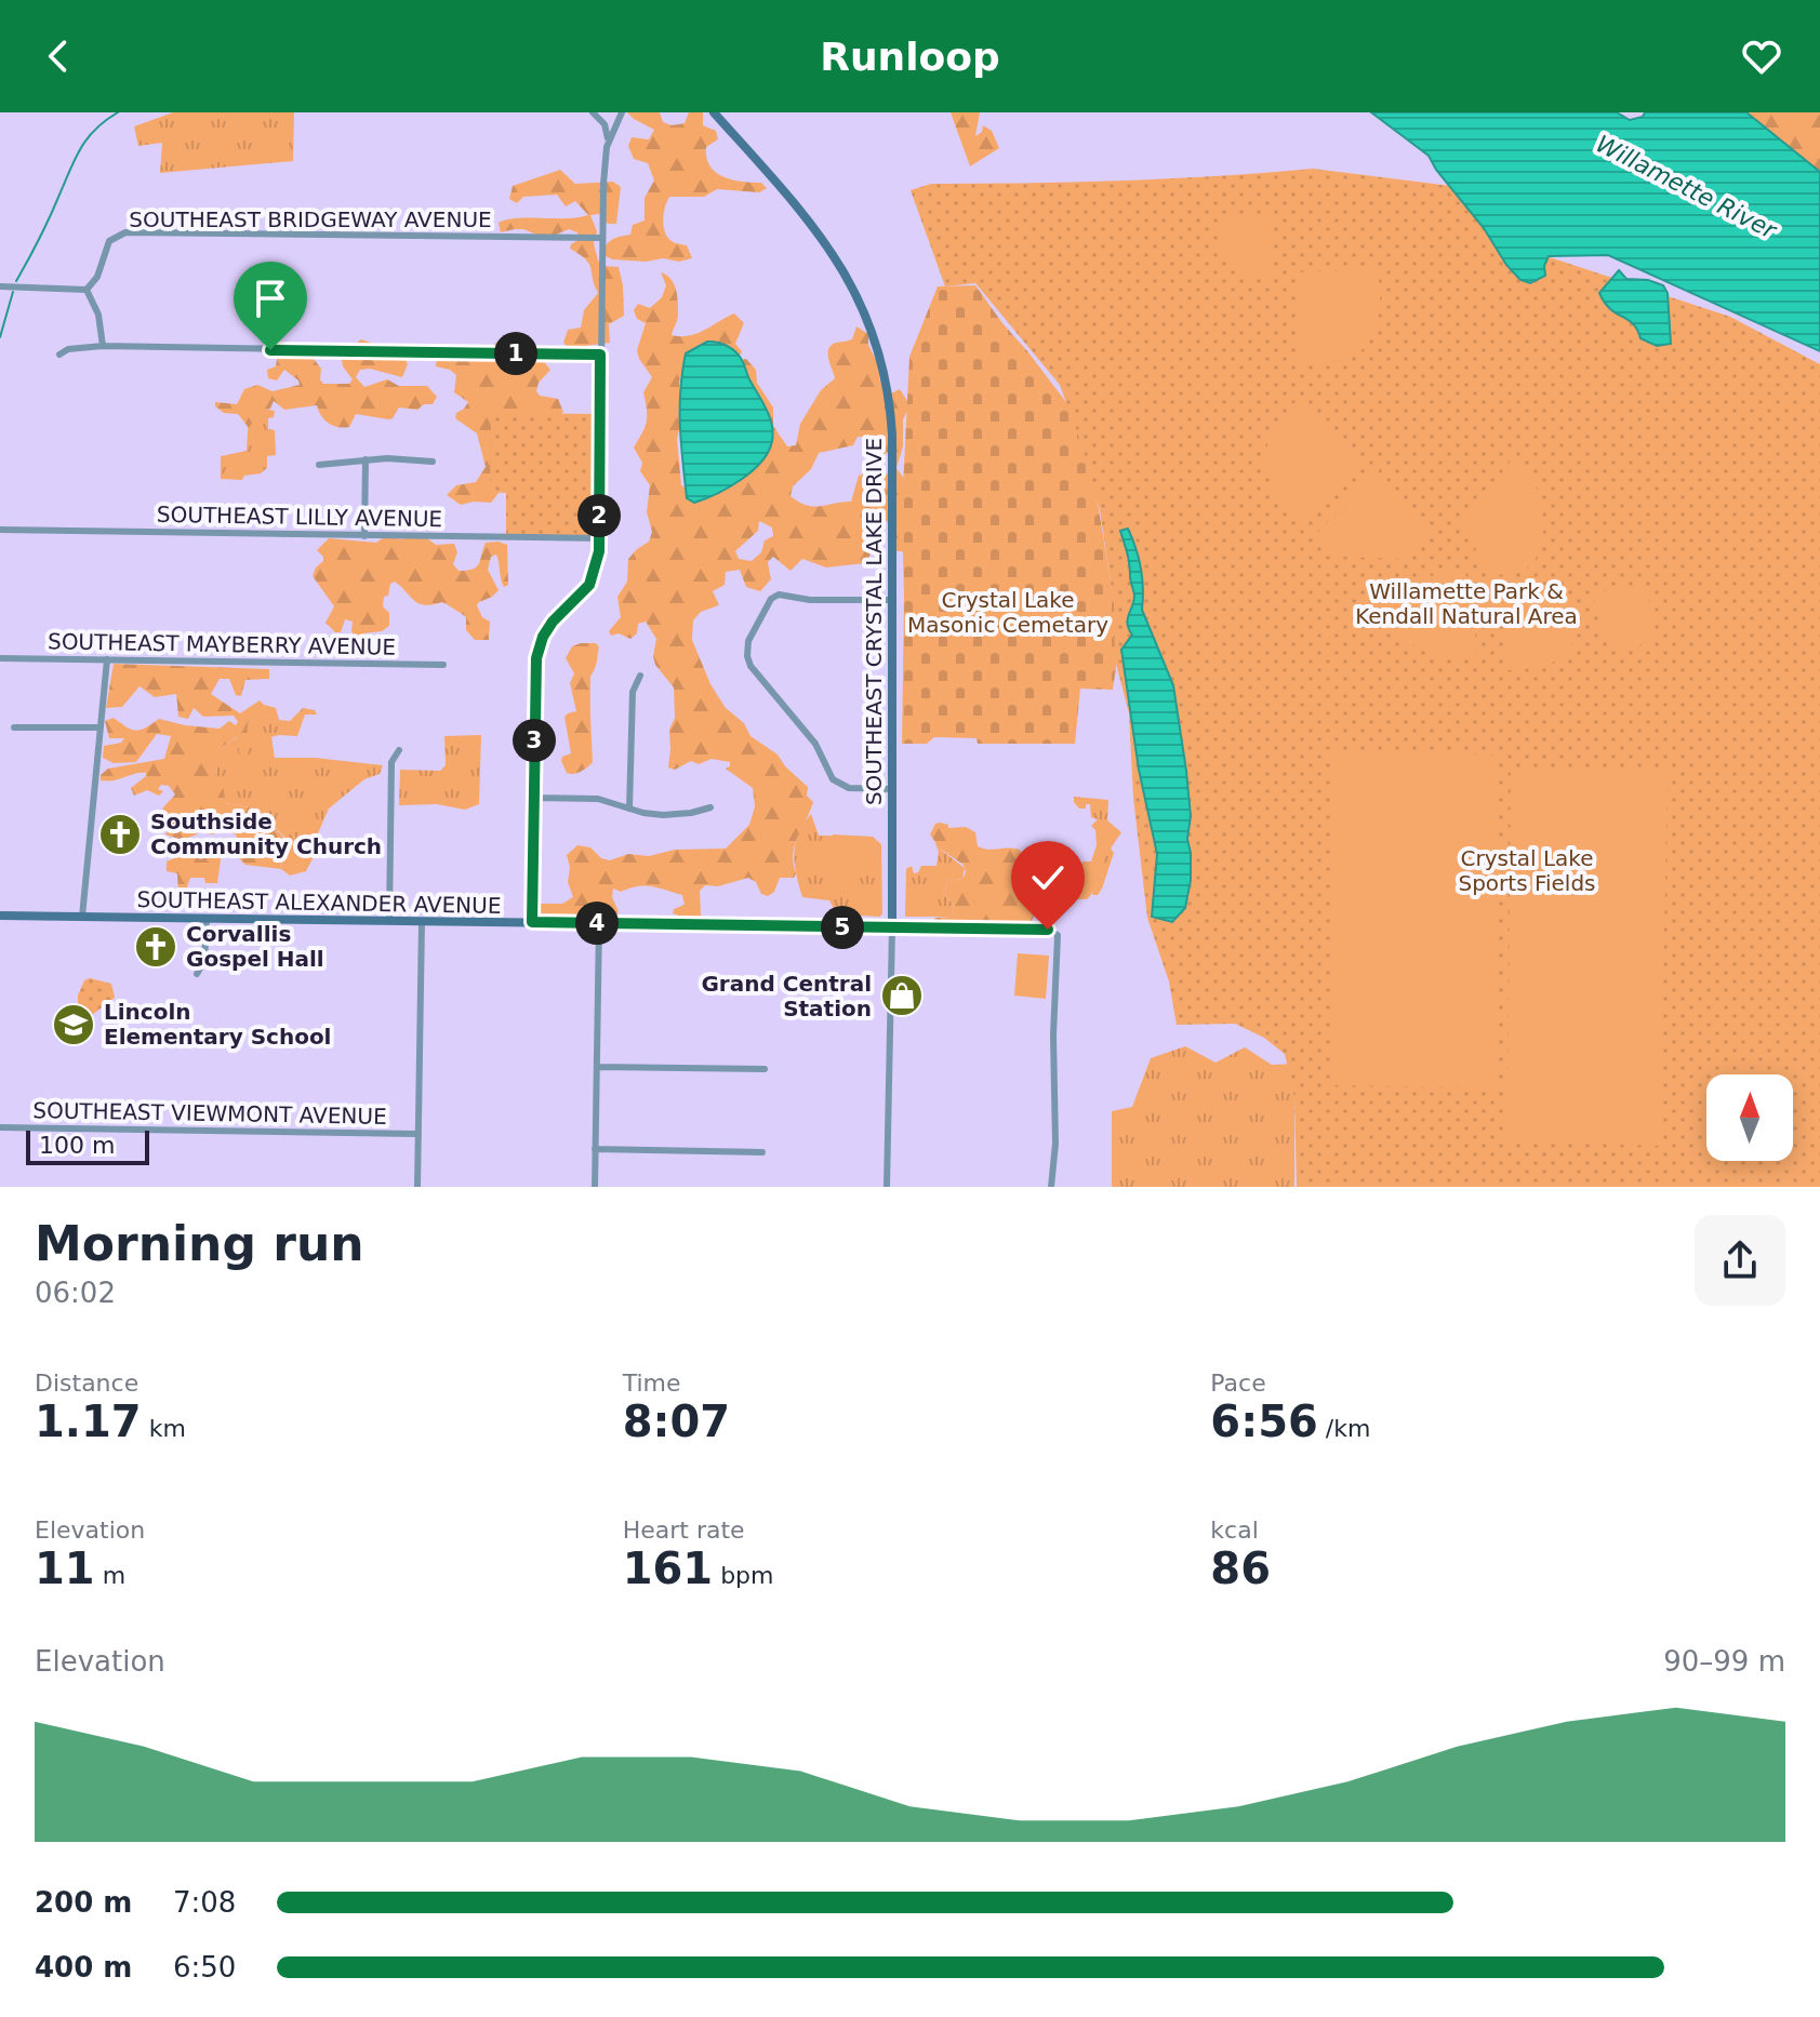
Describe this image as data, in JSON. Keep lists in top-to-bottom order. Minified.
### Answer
{"streets":{"street":["SOUTHEAST BRIDGEWAY AVENUE","SOUTHEAST LILLY AVENUE","SOUTHEAST CRYSTAL LAKE DRIVE","SOUTHEAST MAYBERRY AVENUE","SOUTHEAST ALEXANDER AVENUE","SOUTHEAST VIEWMONT AVENUE"]},"crossings":[["SOUTHEAST CRYSTAL LAKE DRIVE","SOUTHEAST ALEXANDER AVENUE"]],"water":["Willamette River"],"parks":["Willamette Park & Kendall Natural Area","Crystal Lake Masonic Cemetary","Crystal Lake Sports Fields"],"places":{"church":["Southside Community Church","Corvallis Gospel Hall"],"shop":["Grand Central Station"],"school or university":["Lincoln Elementary School"]},"scale_bar":"100 m","north":"top","page":{"header":"Runloop","pins":["1","2","3","4","5"],"scale":"100 m","heading":["Morning run","06:02"],"stats":[["Distance","1.17 km"],["Time","8:07"],["Pace","6:56 /km"],["Elevation","11 m"],["Heart rate","161 bpm"],["kcal","86"]],"chart":["Elevation","90–99 m"],"list":[{"name":"200 m","note":"7:08"},{"name":"400 m","note":"6:50"}]}}
